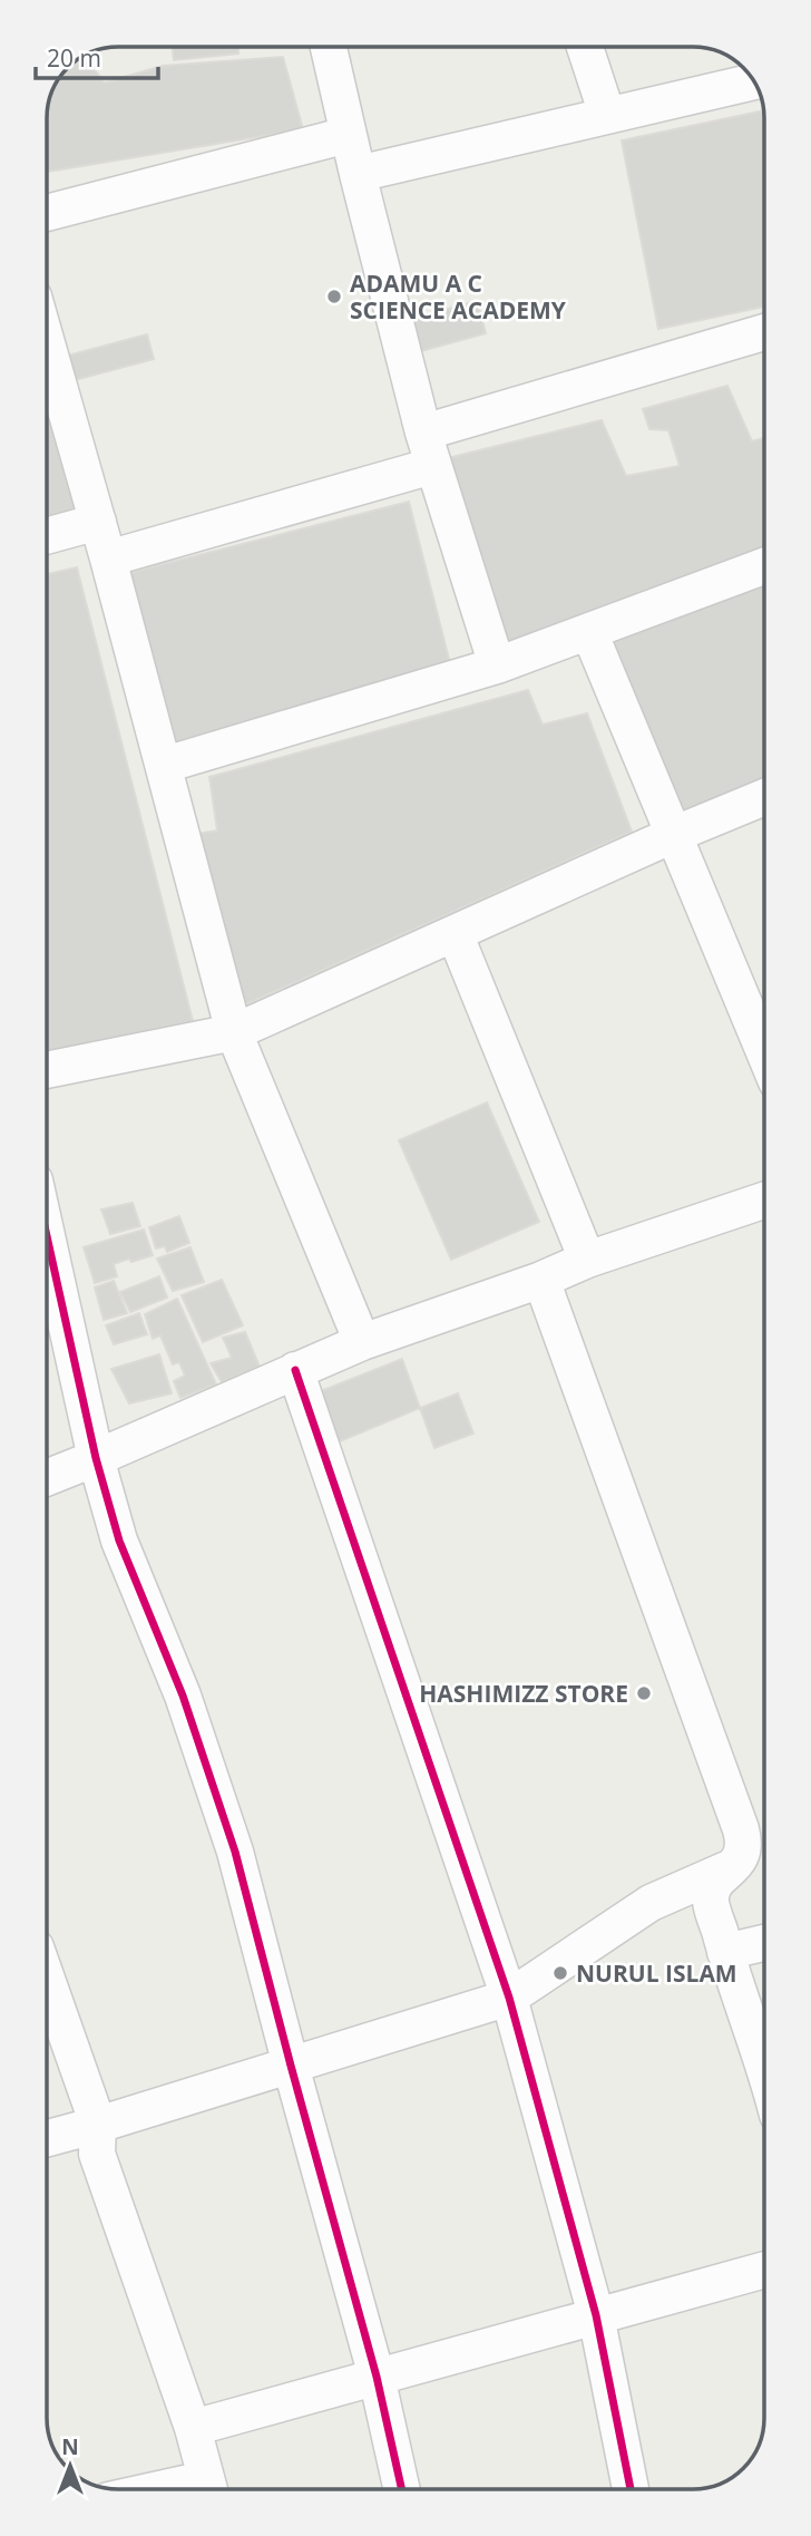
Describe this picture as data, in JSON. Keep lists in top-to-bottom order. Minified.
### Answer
{"places":["ADAMU A C SCIENCE ACADEMY","HASHIMIZZ STORE","NURUL ISLAM"],"scale_bar":"20 m","north":"top"}
